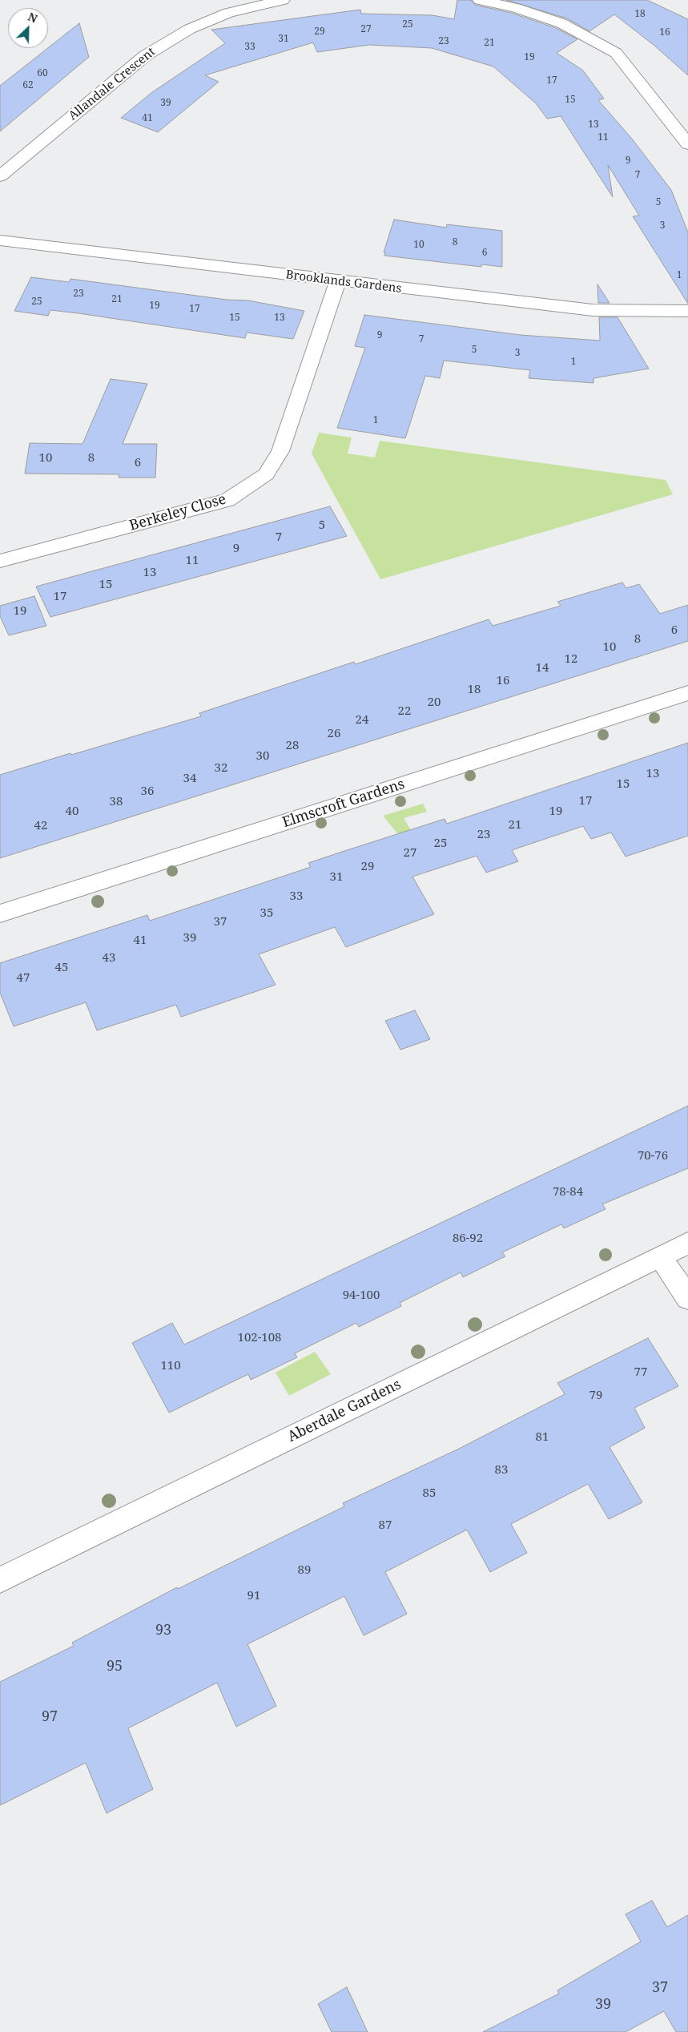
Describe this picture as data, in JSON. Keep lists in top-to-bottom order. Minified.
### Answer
{"streets":{"street":["Allandale Crescent","Brooklands Gardens","Berkeley Close","Elmscroft Gardens","Aberdale Gardens"]},"crossings":[["Brooklands Gardens","Berkeley Close"]],"house_numbers":["18","25","27","29","16","31","23","21","33","19","60","17","62","15","39","41","13","11","9","7","5","3","8","10","6","1","23","21","25","19","17","15","13","9","7","5","3","1","1","10","8","6","5","7","9","11","13","15","17","19","6","8","10","12","14","16","18","20","22","24","26","28","30","32","13","34","15","36","17","38","40","19","21","42","23","25","27","29","31","33","35","37","39","41","43","45","47","70-76","78-84","86-92","94-100","102-108","110","77","79","81","83","85","87","89","91","93","95","97","37","39"],"north":"top right"}
